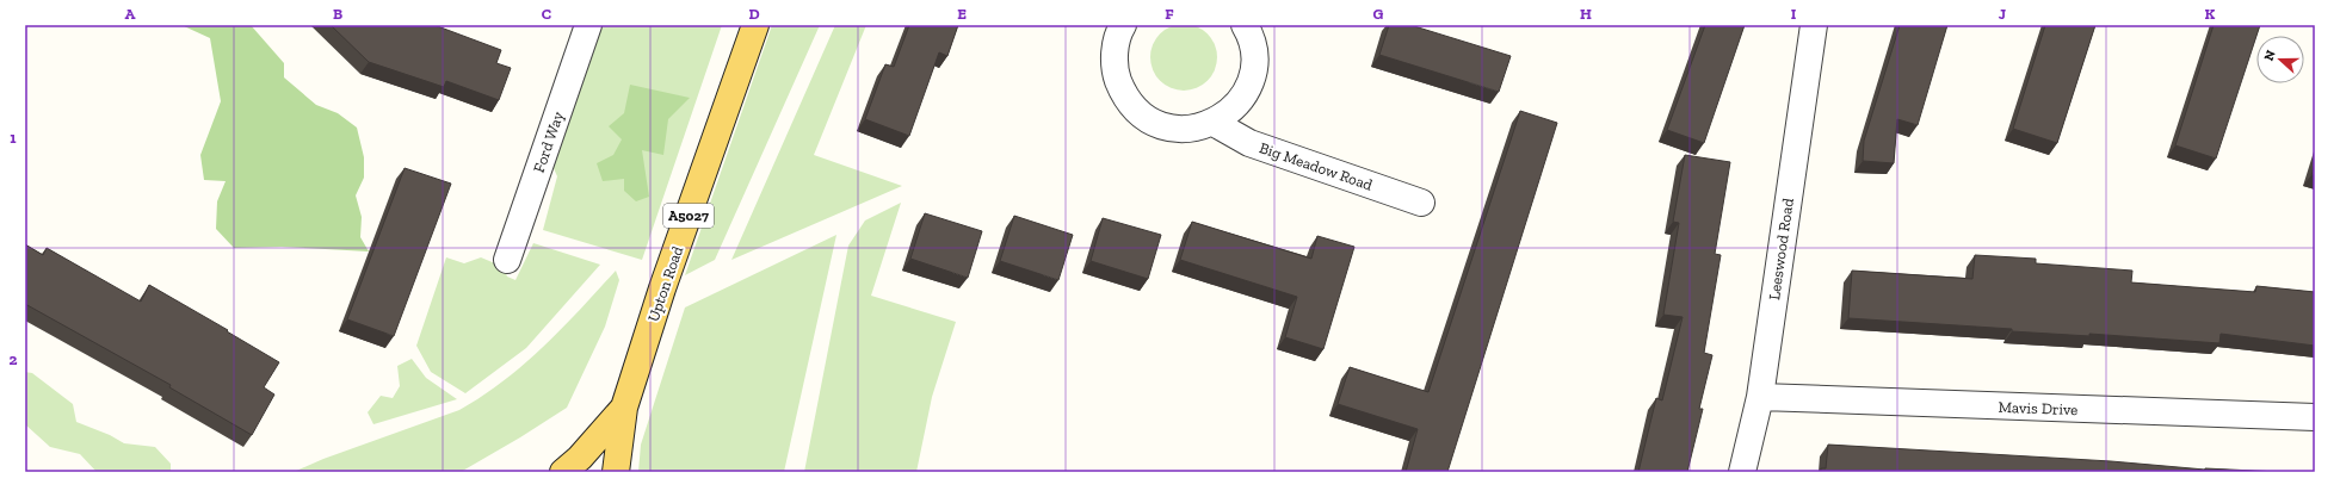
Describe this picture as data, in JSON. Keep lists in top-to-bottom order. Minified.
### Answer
{"streets":{"main road":["A5027","Upton Road"],"street":["Ford Way","Big Meadow Road","Leeswood Road","Mavis Drive"]},"crossings":[["Leeswood Road","Mavis Drive"]],"north":"left","grid":{"columns":["A","B","C","D","E","F","G","H","I","J","K"],"rows":["1","2"]}}
